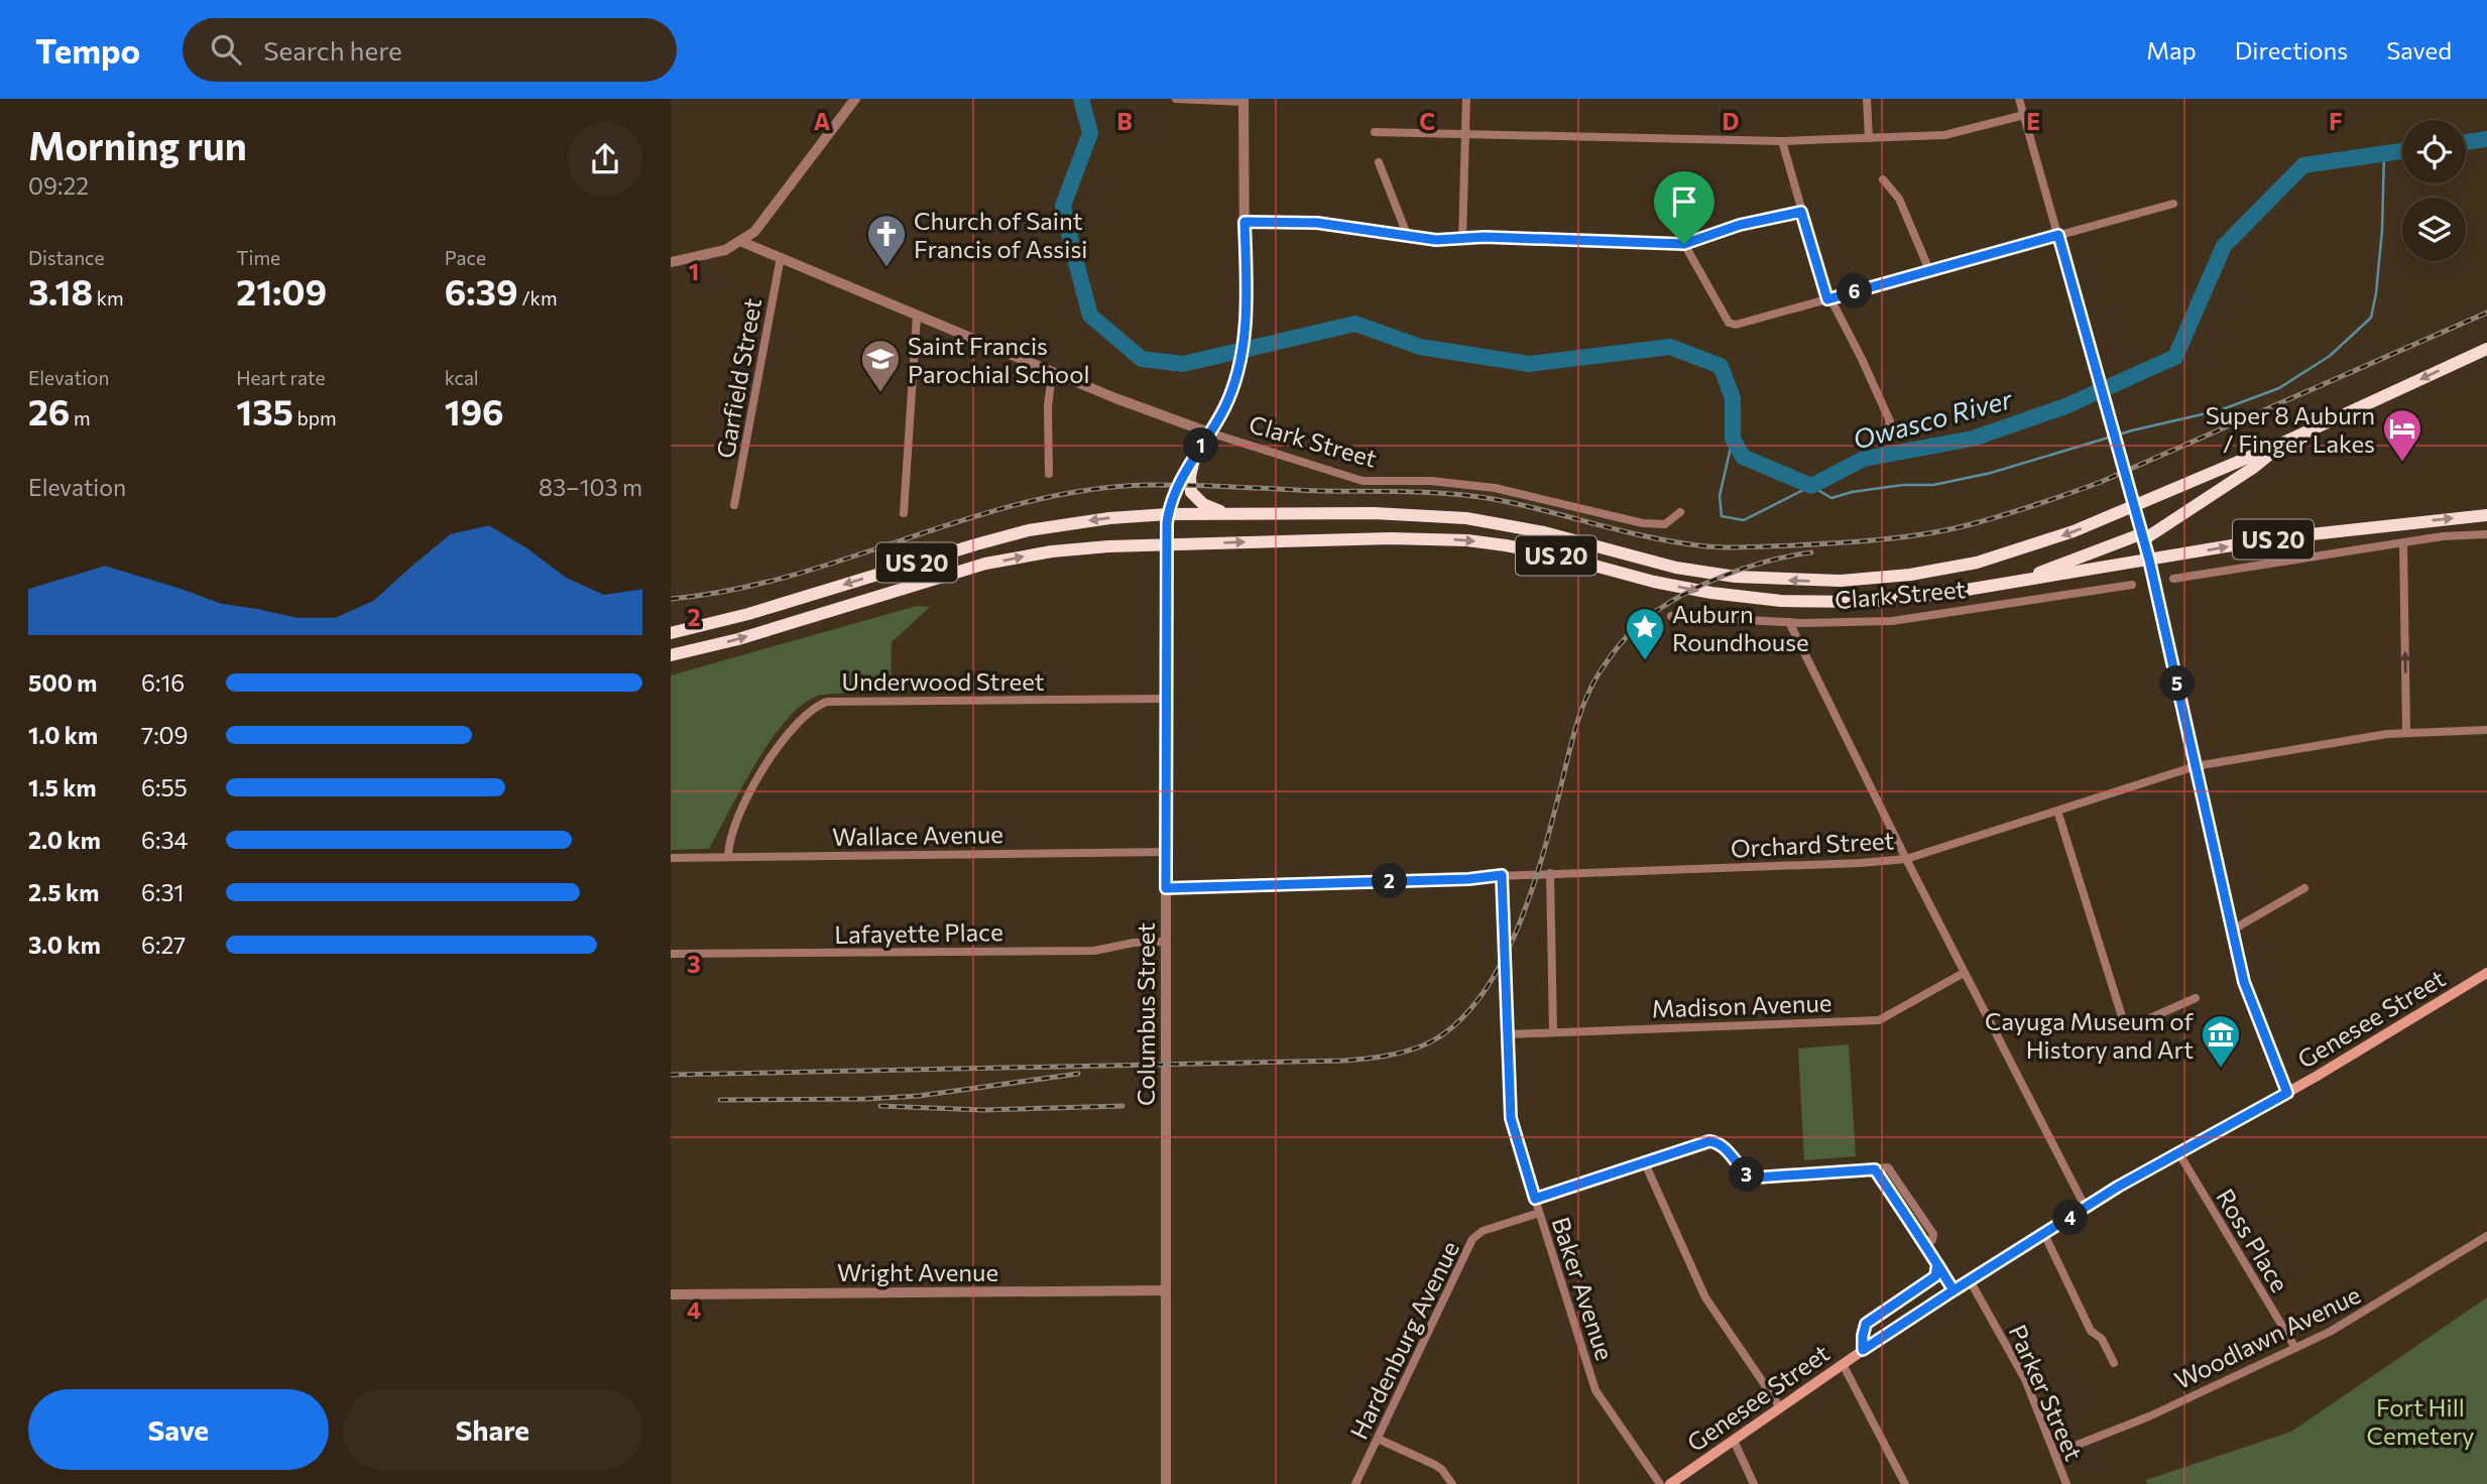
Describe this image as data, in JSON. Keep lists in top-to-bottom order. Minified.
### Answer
{"streets":{"highway":["US 20"],"main road":["Genesee Street"],"street":["Garfield Street","Clark Street","Underwood Street","Wallace Avenue","Orchard Street","Lafayette Place","Madison Avenue","Columbus Street","Ross Place","Wright Avenue","Baker Avenue","Woodlawn Avenue","Hardenburg Avenue","Parker Street"]},"crossings":[["Garfield Street","Clark Street"],["Clark Street","Columbus Street"],["US 20","Columbus Street"],["Underwood Street","Wallace Avenue"],["Underwood Street","Columbus Street"],["Wallace Avenue","Columbus Street"],["Orchard Street","Columbus Street"],["Orchard Street","Baker Avenue"],["Lafayette Place","Columbus Street"],["Madison Avenue","Baker Avenue"],["Columbus Street","Wright Avenue"],["Genesee Street","Ross Place"],["Genesee Street","Parker Street"],["Ross Place","Woodlawn Avenue"],["Baker Avenue","Hardenburg Avenue"],["Woodlawn Avenue","Parker Street"]],"water":["Owasco River"],"parks":["Fort Hill Cemetery"],"places":{"church":["Church of Saint Francis of Assisi"],"school or university":["Saint Francis Parochial School"],"hotel":["Super 8 Auburn / Finger Lakes"],"place":["Auburn Roundhouse"],"museum":["Cayuga Museum of History and Art"]},"page":{"header":"Tempo","search":"Search here","nav":["Map","Directions","Saved"],"heading":["Morning run","09:22"],"stats":[["Distance","3.18 km"],["Time","21:09"],["Pace","6:39 /km"],["Elevation","26 m"],["Heart rate","135 bpm"],["kcal","196"]],"pins":["6","1","5","2","3","4"],"chart":["Elevation","83–103 m"],"list":[{"name":"500 m","note":"6:16"},{"name":"1.0 km","note":"7:09"},{"name":"1.5 km","note":"6:55"},{"name":"2.0 km","note":"6:34"},{"name":"2.5 km","note":"6:31"},{"name":"3.0 km","note":"6:27"}],"buttons":["Save","Share"]},"grid":{"columns":["A","B","C","D","E","F"],"rows":["1","2","3","4"]}}
